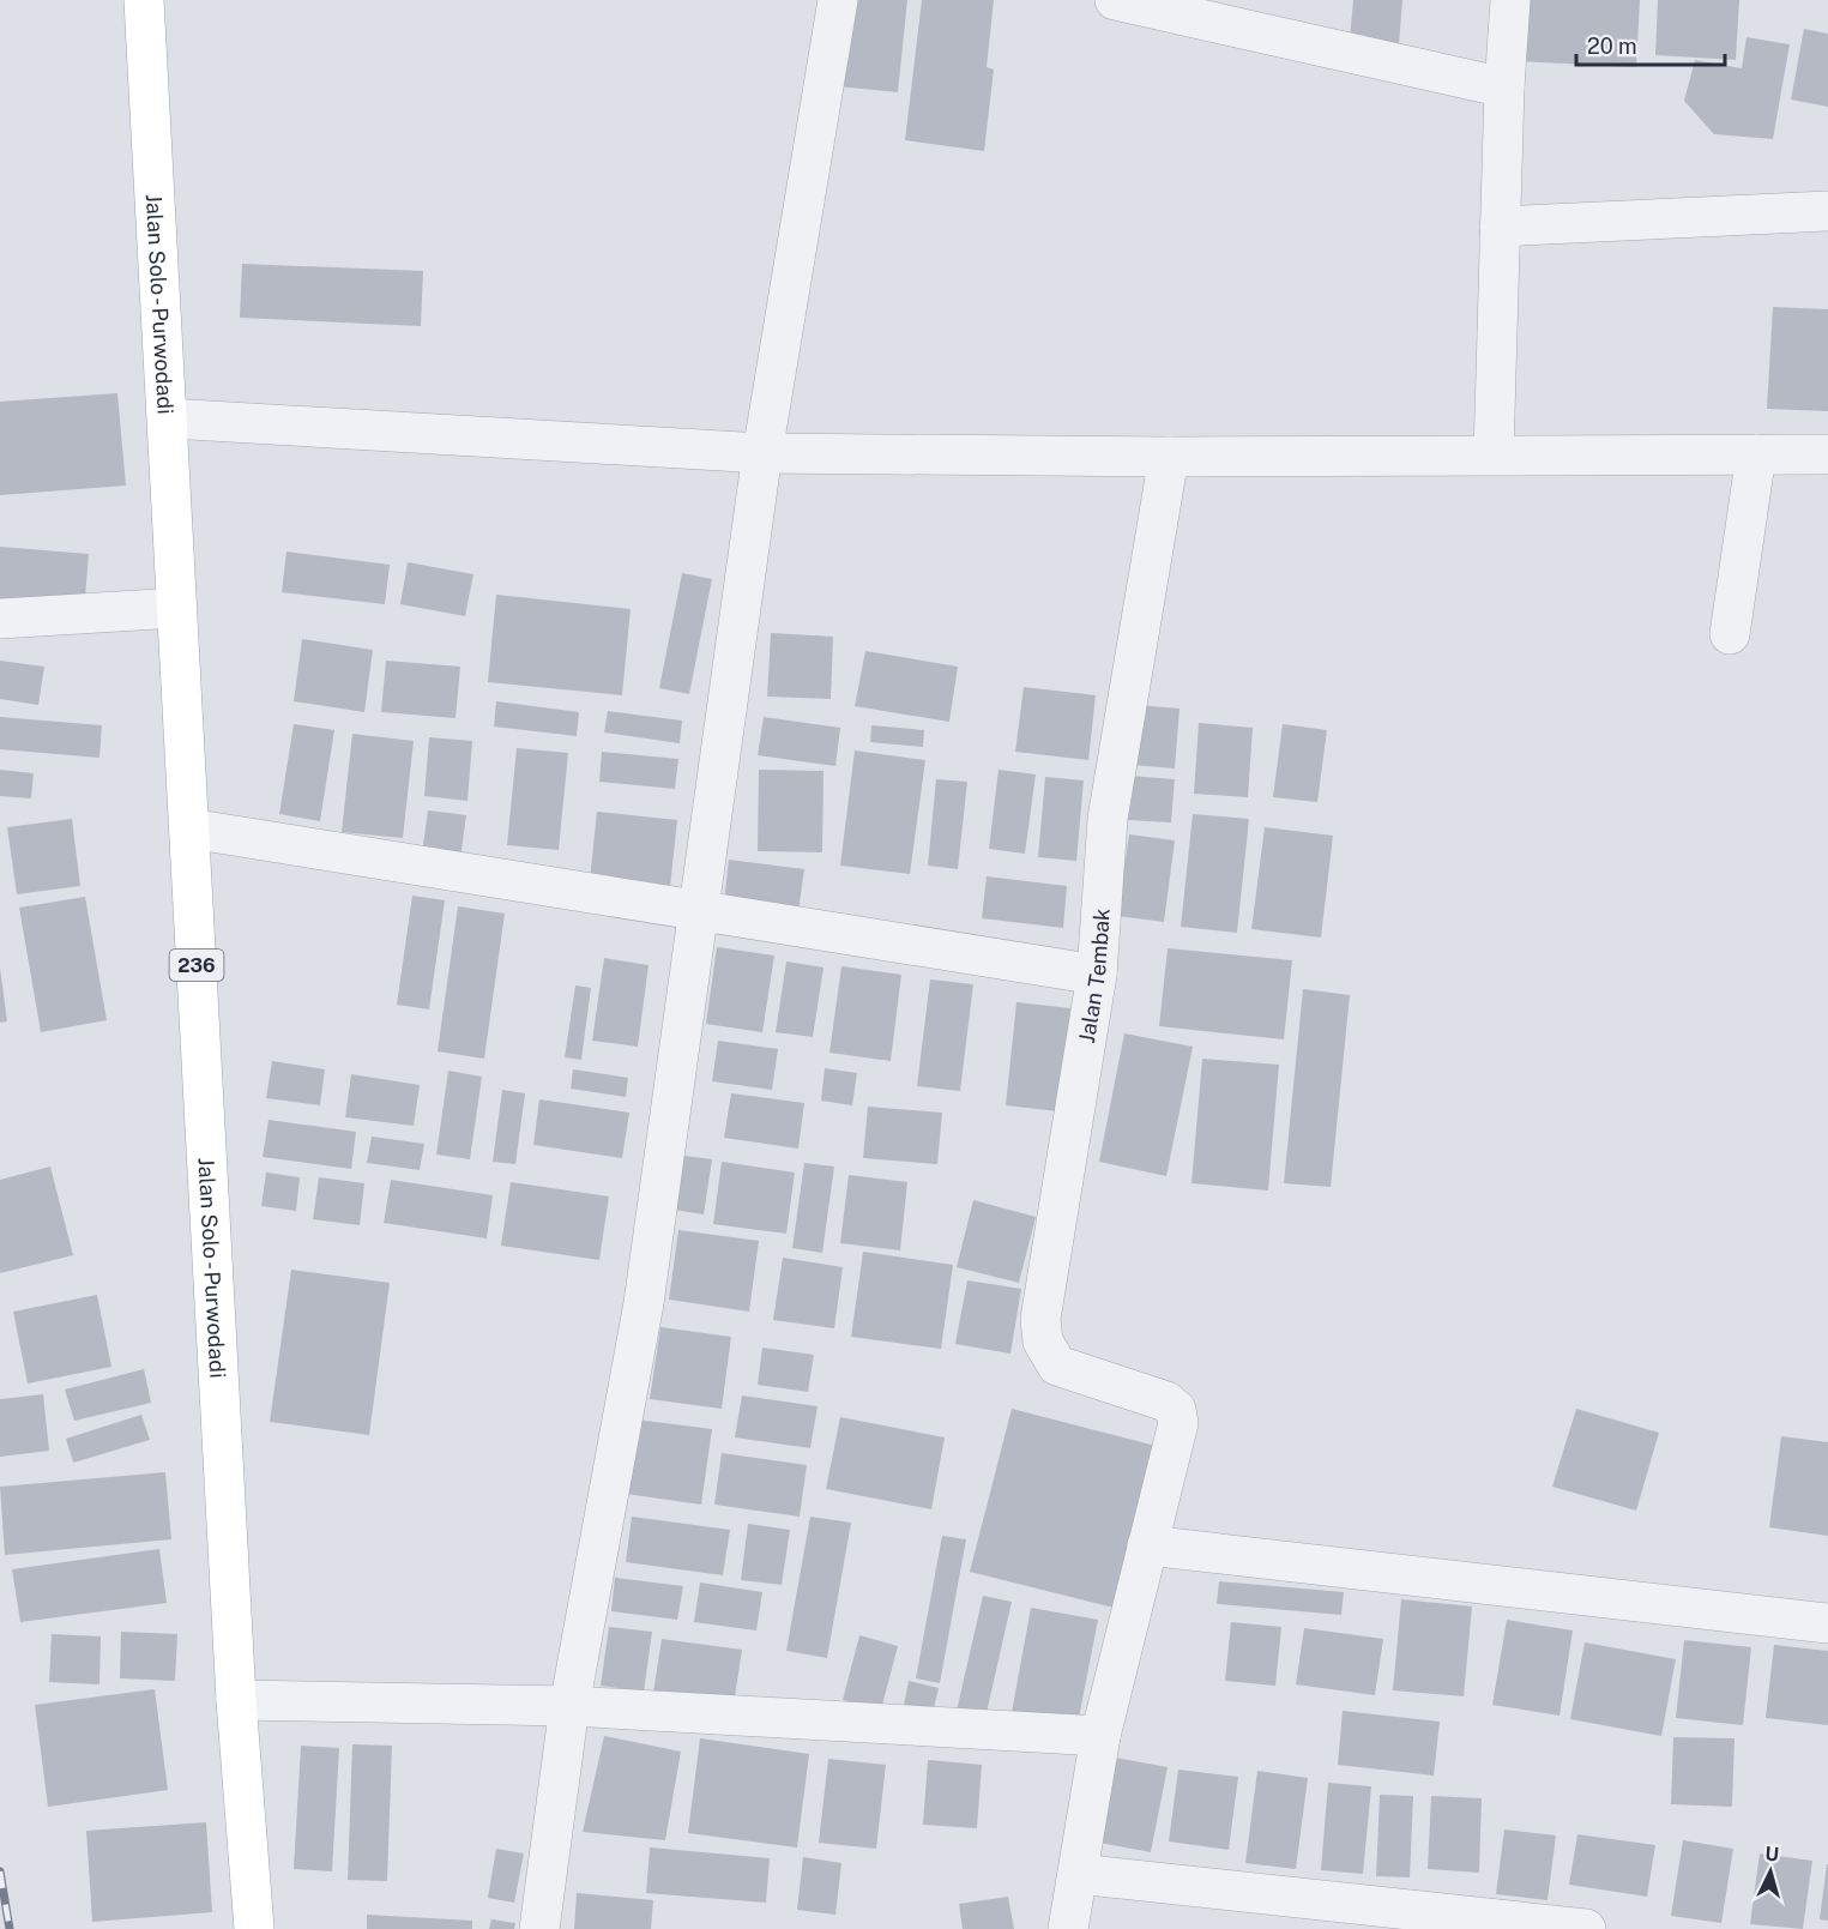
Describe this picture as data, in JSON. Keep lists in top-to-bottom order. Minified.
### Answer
{"streets":{"main road":["Jalan Solo - Purwodadi","236"],"street":["Jalan Tembak"]},"scale_bar":"20 m","north":"top"}
